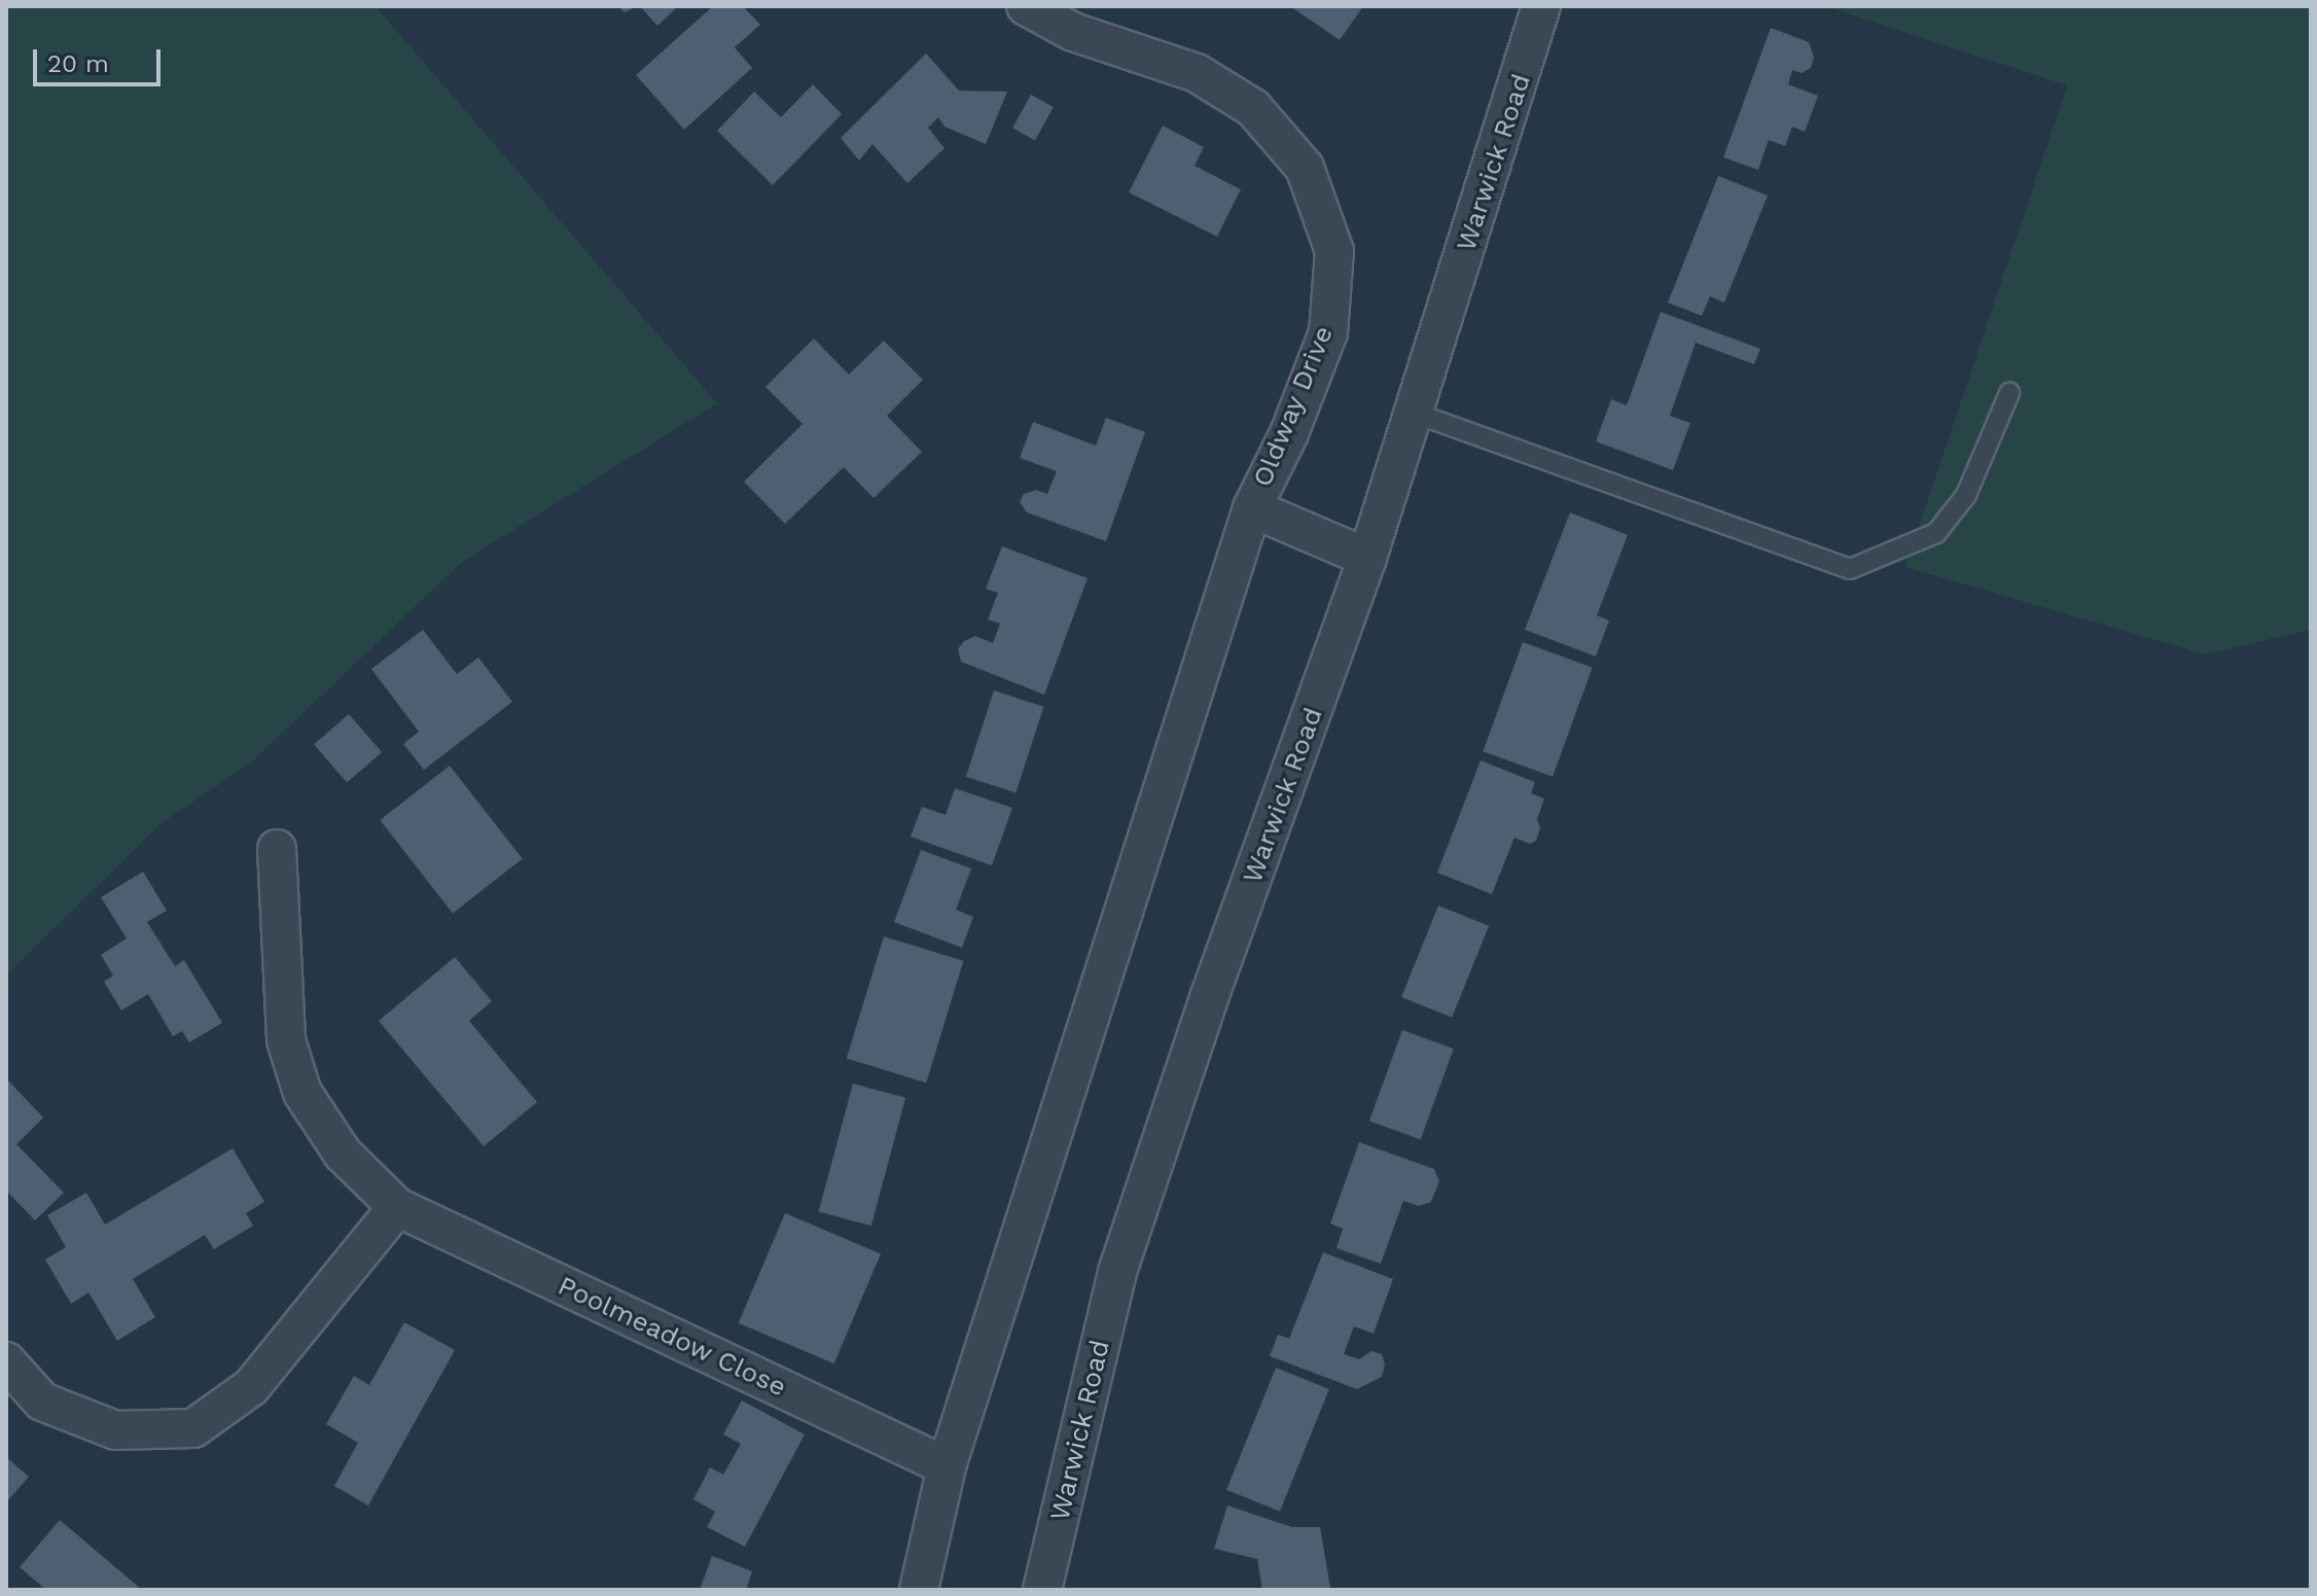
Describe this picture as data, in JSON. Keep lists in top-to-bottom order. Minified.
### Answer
{"streets":{"street":["Warwick Road","Oldway Drive","Poolmeadow Close"]},"crossings":[["Warwick Road","Oldway Drive"]],"scale_bar":"20 m"}
